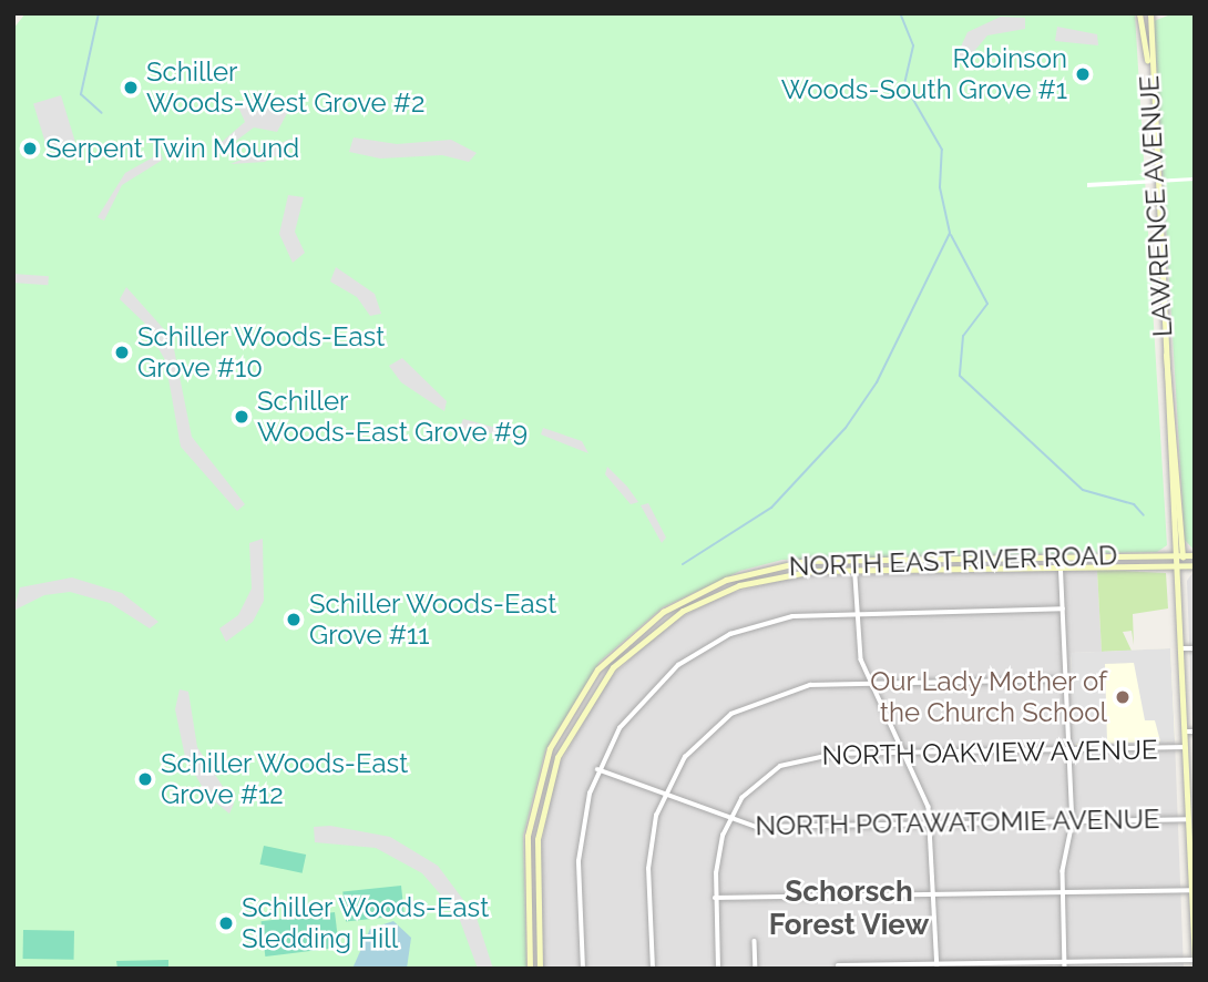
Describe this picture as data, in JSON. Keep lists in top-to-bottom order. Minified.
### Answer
{"streets":{"main road":["LAWRENCE AVENUE","NORTH EAST RIVER ROAD"],"street":["NORTH OAKVIEW AVENUE","NORTH POTAWATOMIE AVENUE"]},"crossings":[["LAWRENCE AVENUE","NORTH EAST RIVER ROAD"],["NORTH OAKVIEW AVENUE","NORTH POTAWATOMIE AVENUE"]],"districts":["Schorsch Forest View"],"places":["Robinson Woods-South Grove #1","Schiller Woods-West Grove #2","Serpent Twin Mound","Schiller Woods-East Grove #10","Schiller Woods-East Grove #9","Schiller Woods-East Grove #11","Our Lady Mother of the Church School","Schiller Woods-East Grove #12","Schiller Woods-East Sledding Hill"]}
